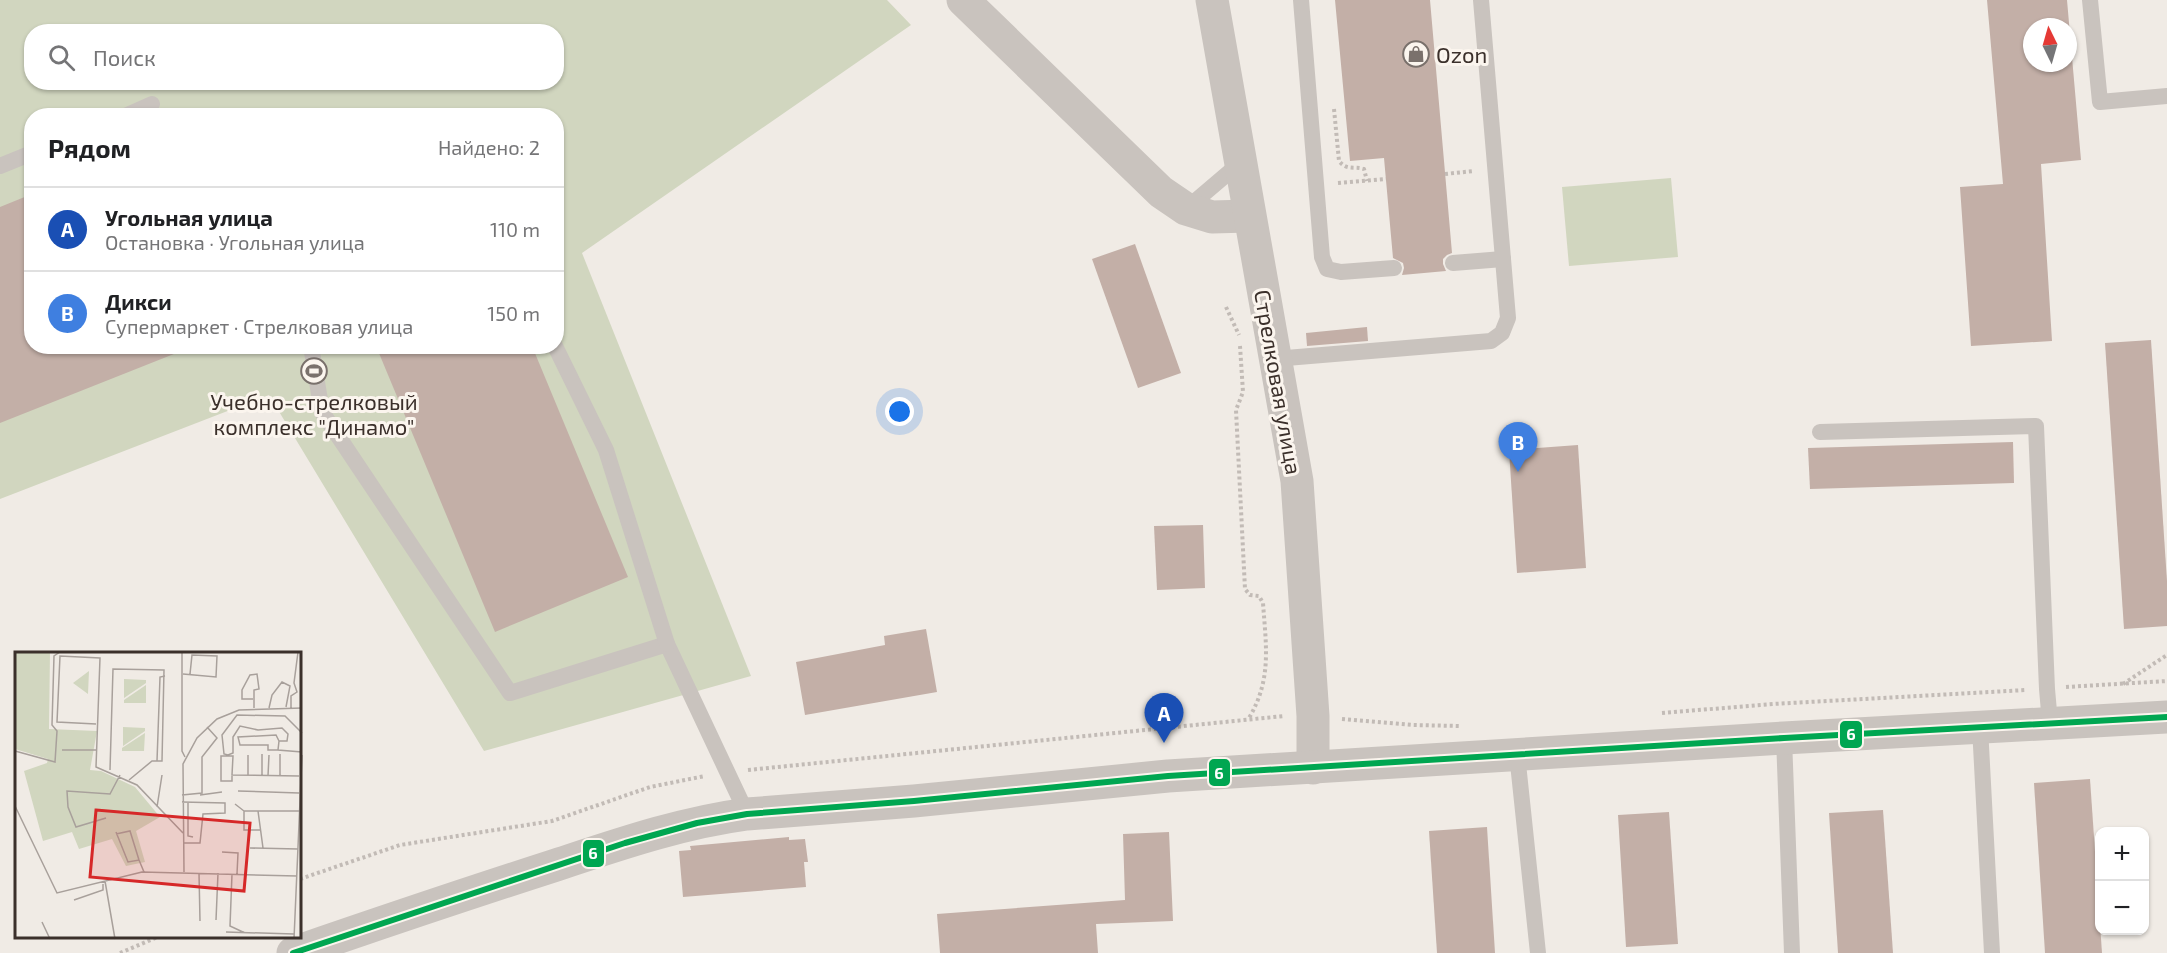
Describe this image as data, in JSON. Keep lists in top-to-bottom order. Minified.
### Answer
{"streets":{"street":["Стрелковая улица"]},"places":{"shop":["Ozon"],"sports":["Учебно-стрелковый комплекс \"Динамо\""]},"lines":["transit line 6"],"north":"top","page":{"search":"Поиск","heading":["Рядом","Найдено: 2"],"list":[{"mark":"A","name":"Угольная улица","note":"Остановка · Угольная улица","value":"110 m"},{"mark":"B","name":"Дикси","note":"Супермаркет · Стрелковая улица","value":"150 m"}],"pins":["B","A"],"map_buttons":["+","−"]}}
